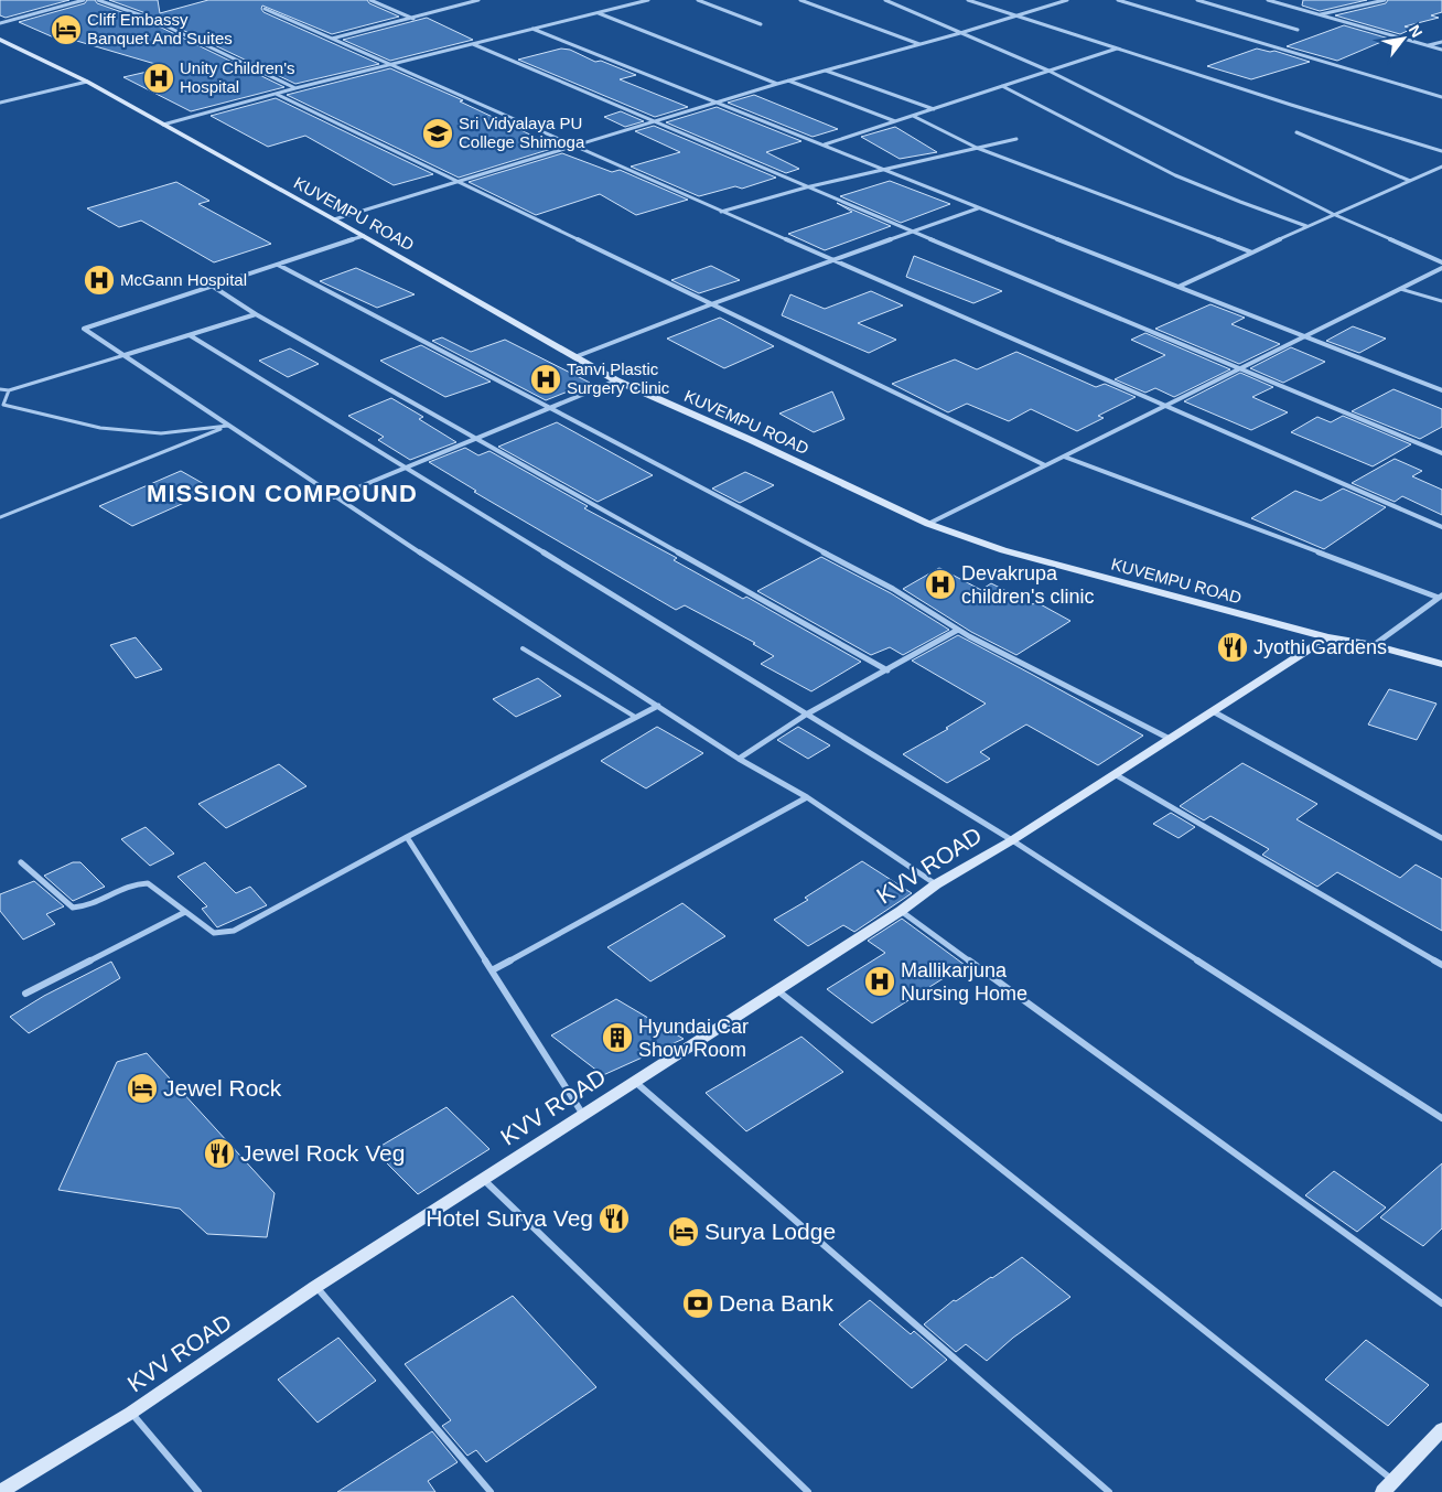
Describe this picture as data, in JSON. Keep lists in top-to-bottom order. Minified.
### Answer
{"streets":{"main road":["KUVEMPU ROAD","KVV ROAD"]},"crossings":[["KUVEMPU ROAD","KVV ROAD"]],"districts":["MISSION COMPOUND"],"places":{"hotel":["Cliff Embassy Banquet And Suites","Jewel Rock","Surya Lodge"],"hospital":["Unity Children's Hospital","McGann Hospital","Tanvi Plastic Surgery Clinic","Devakrupa children's clinic","Mallikarjuna Nursing Home"],"school or university":["Sri Vidyalaya PU College Shimoga"],"restaurant":["Jyothi Gardens","Jewel Rock Veg","Hotel Surya Veg"],"building":["Hyundai Car Show Room"],"bank":["Dena Bank"]},"north":"top right"}
